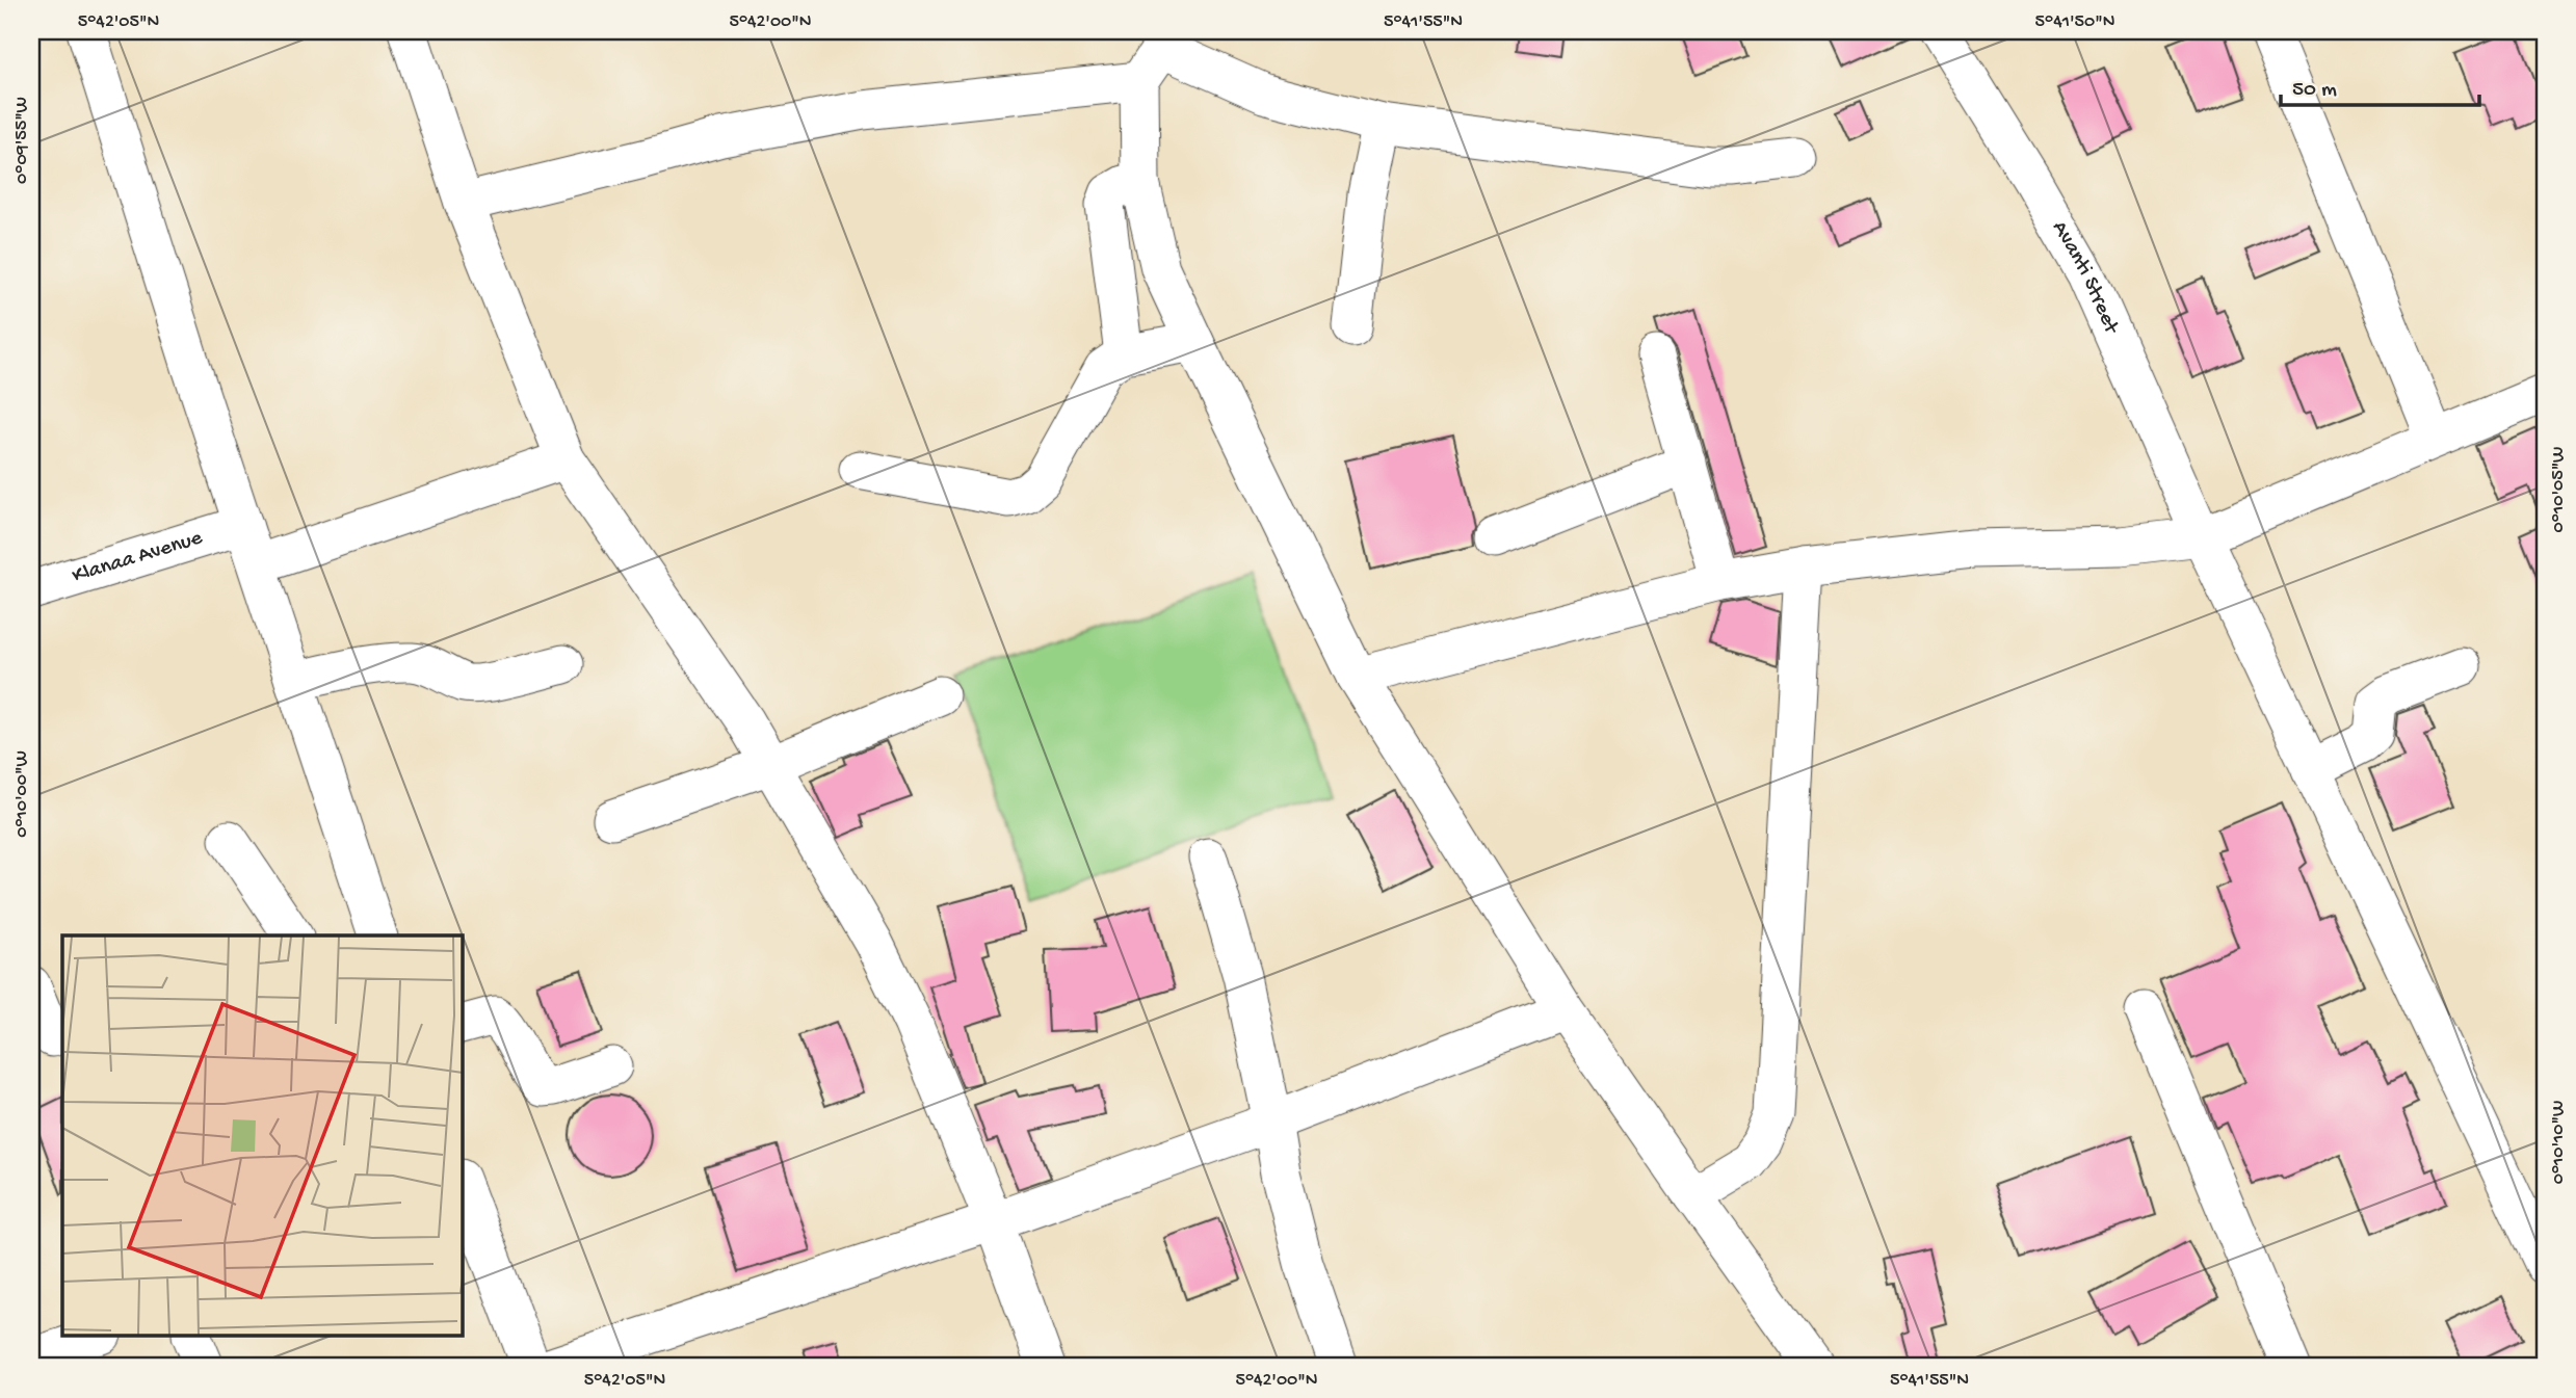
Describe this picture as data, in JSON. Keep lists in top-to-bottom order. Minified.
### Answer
{"streets":{"street":["Avanti Street","Klanaa Avenue"]},"scale_bar":"50 m","coordinates":["5°42'05\"N","5°42'00\"N","5°41'55\"N","5°41'50\"N","0°09'55\"W","0°10'05\"W","0°10'00\"W","0°10'10\"W"]}
